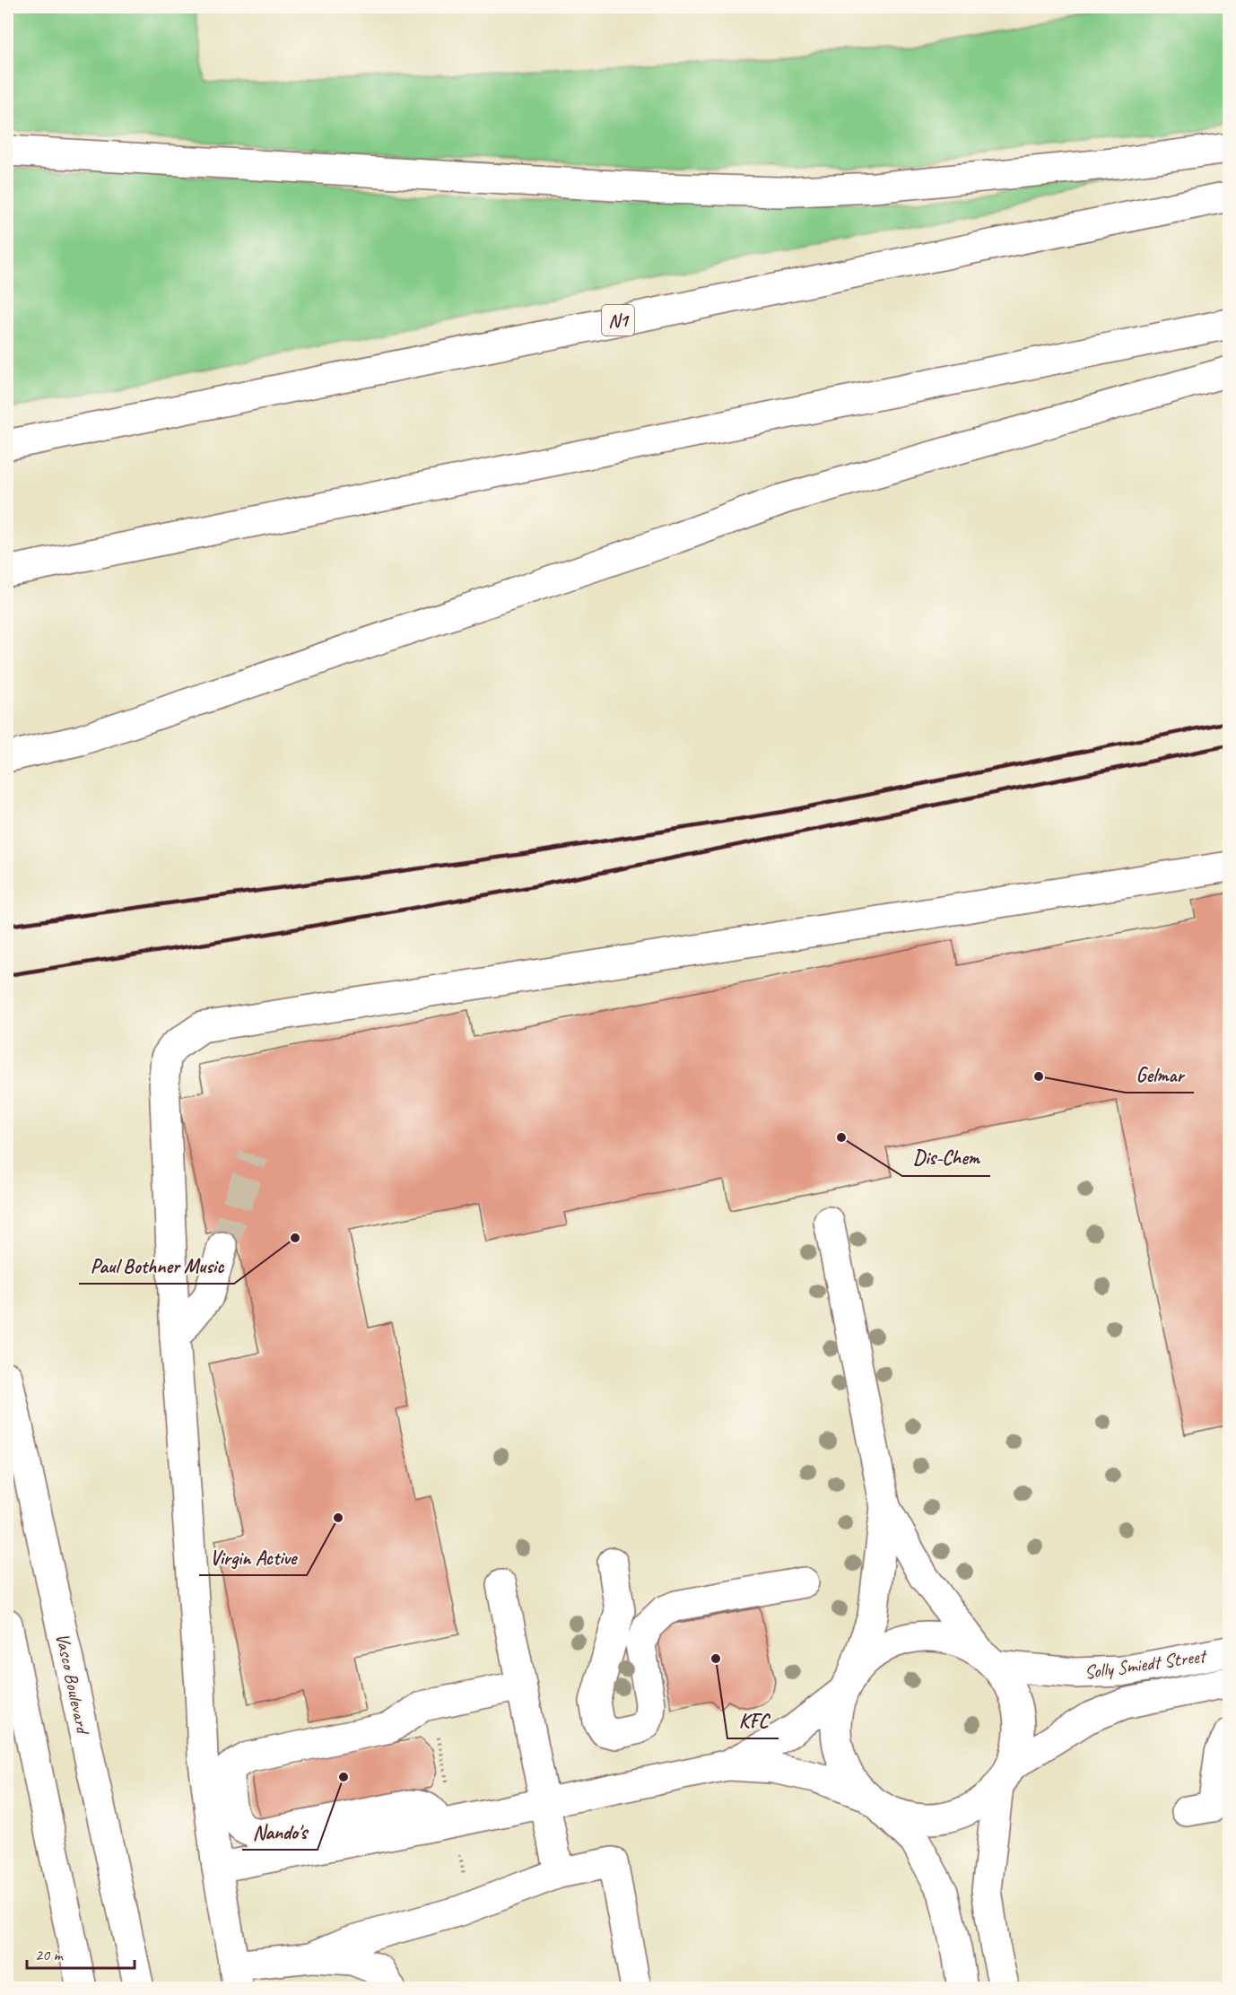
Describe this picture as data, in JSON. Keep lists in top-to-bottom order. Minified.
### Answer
{"streets":{"main road":["N1","Solly Smiedt Street","Vasco Boulevard"]},"places":["Gelmar","Dis-Chem","Paul Bothner Music","Virgin Active","KFC","Nando's"],"scale_bar":"20 m"}
